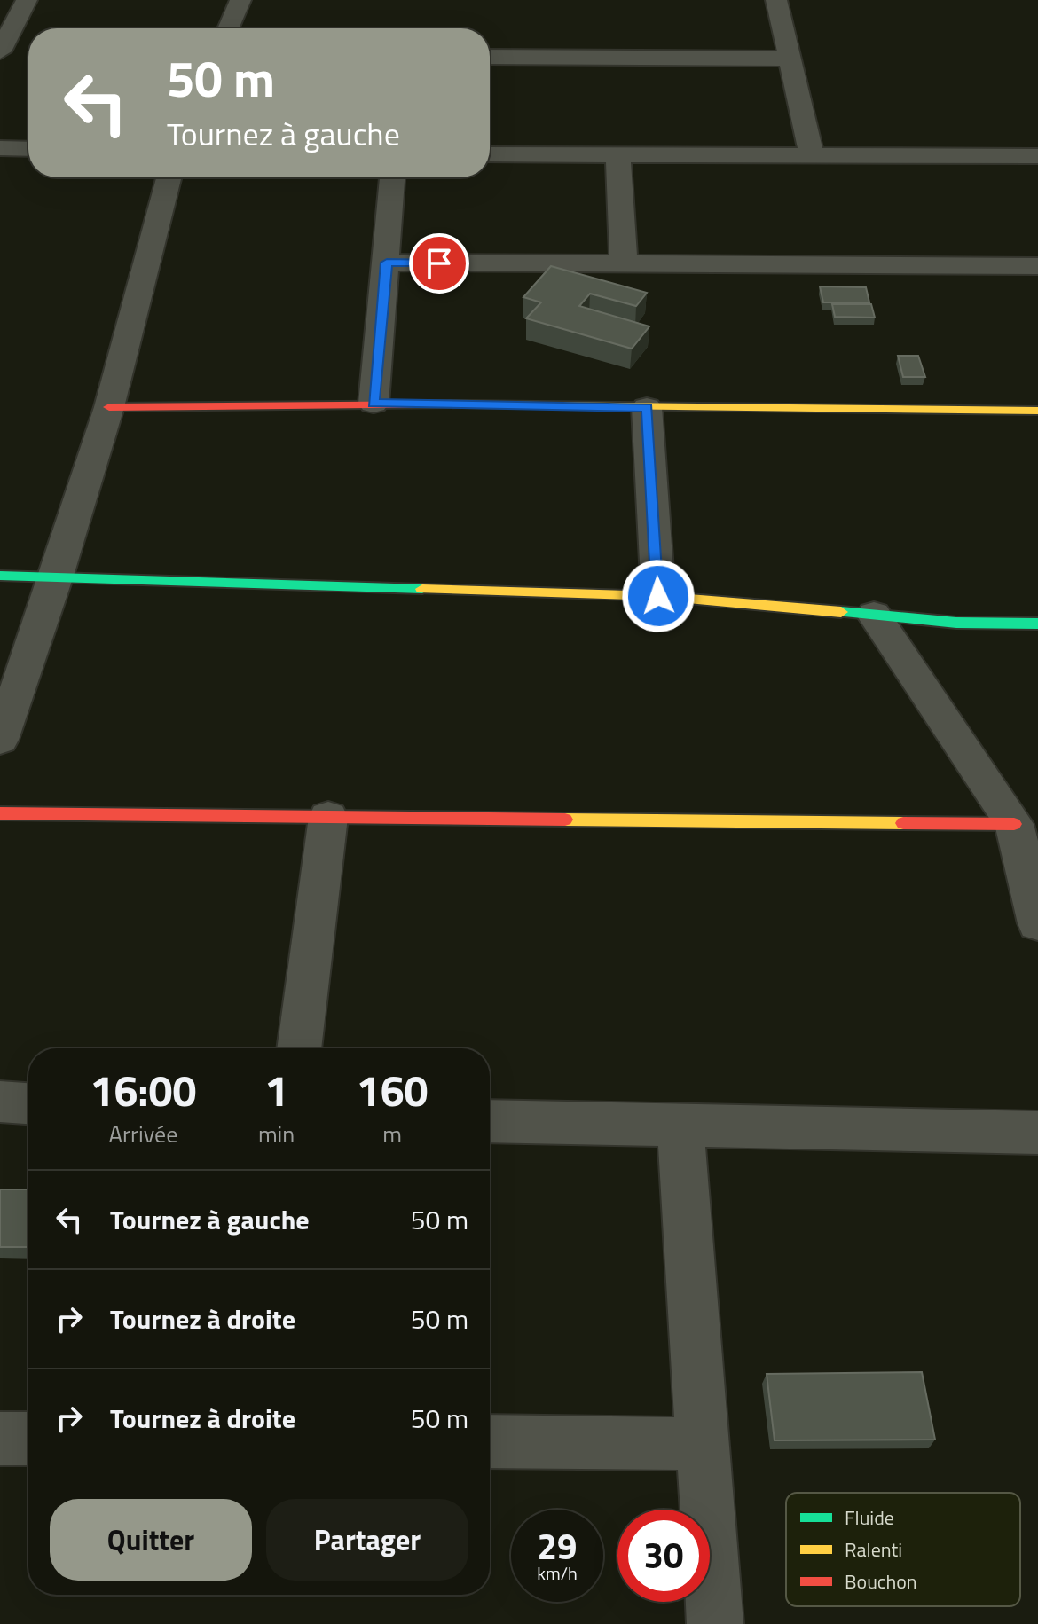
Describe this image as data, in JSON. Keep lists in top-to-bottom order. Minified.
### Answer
{"legend":["Fluide","Ralenti","Bouchon"],"page":{"turn":["50 m","Tournez à gauche"],"eta":["16:00","Arrivée","1","min","160","m"],"list":[{"name":"Tournez à gauche","value":"50 m"},{"name":"Tournez à droite","value":"50 m"},{"name":"Tournez à droite","value":"50 m"}],"buttons":["Quitter","Partager"],"speed":"29 km/h","limit":"30"}}
